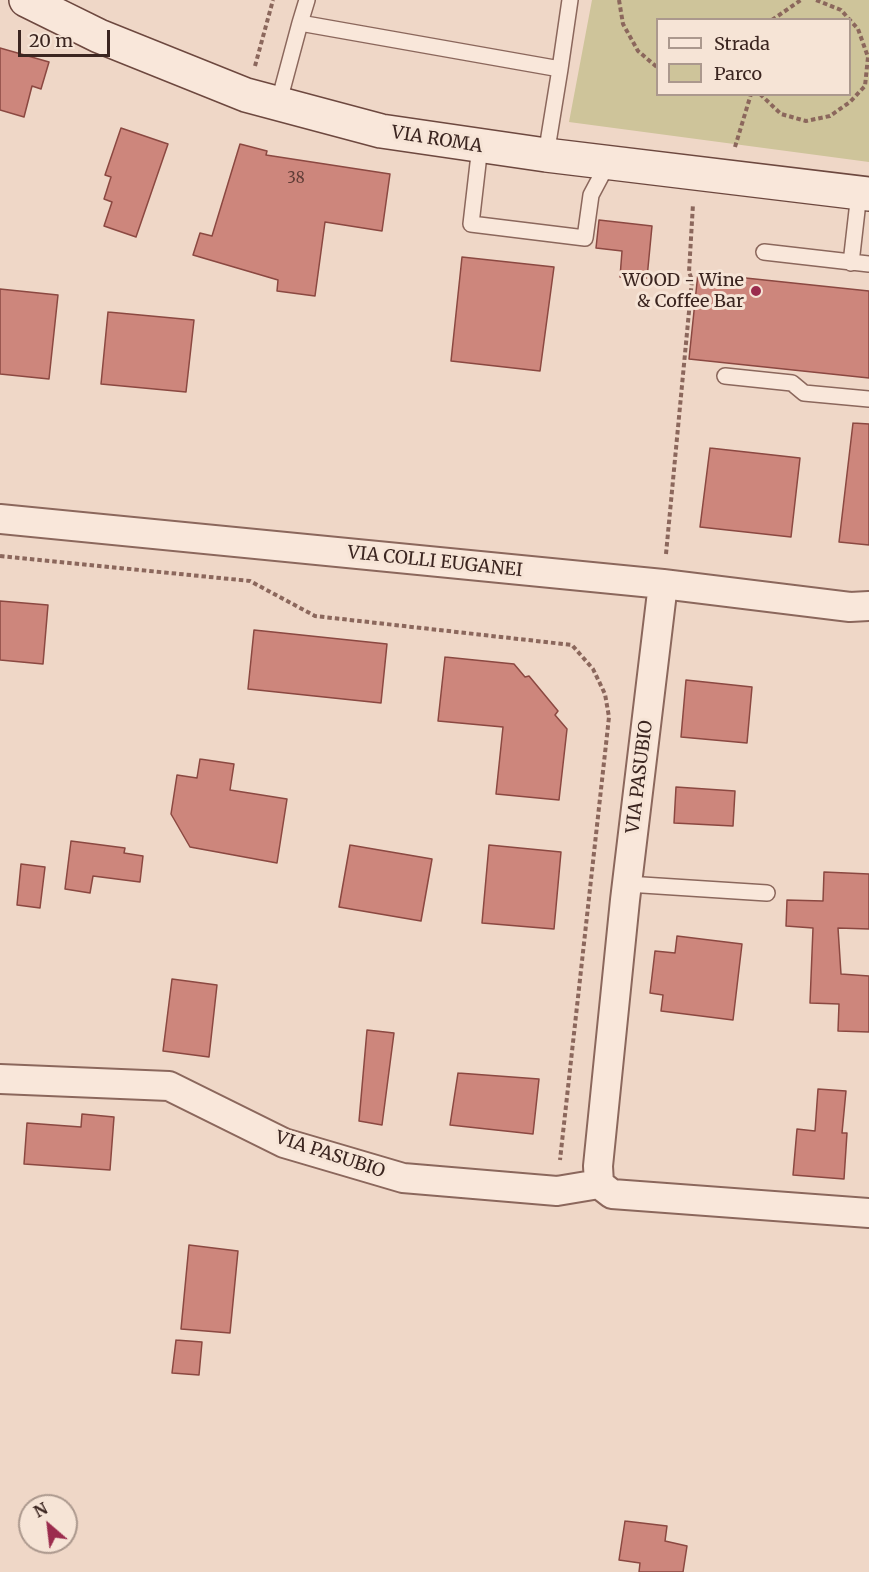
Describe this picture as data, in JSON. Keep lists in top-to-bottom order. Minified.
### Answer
{"streets":{"main road":["VIA ROMA"],"street":["VIA COLLI EUGANEI","VIA PASUBIO"]},"crossings":[["VIA COLLI EUGANEI","VIA PASUBIO"]],"places":["WOOD - Wine & Coffee Bar"],"house_numbers":["38"],"legend":["Strada","Parco"],"scale_bar":"20 m","north":"top left"}
